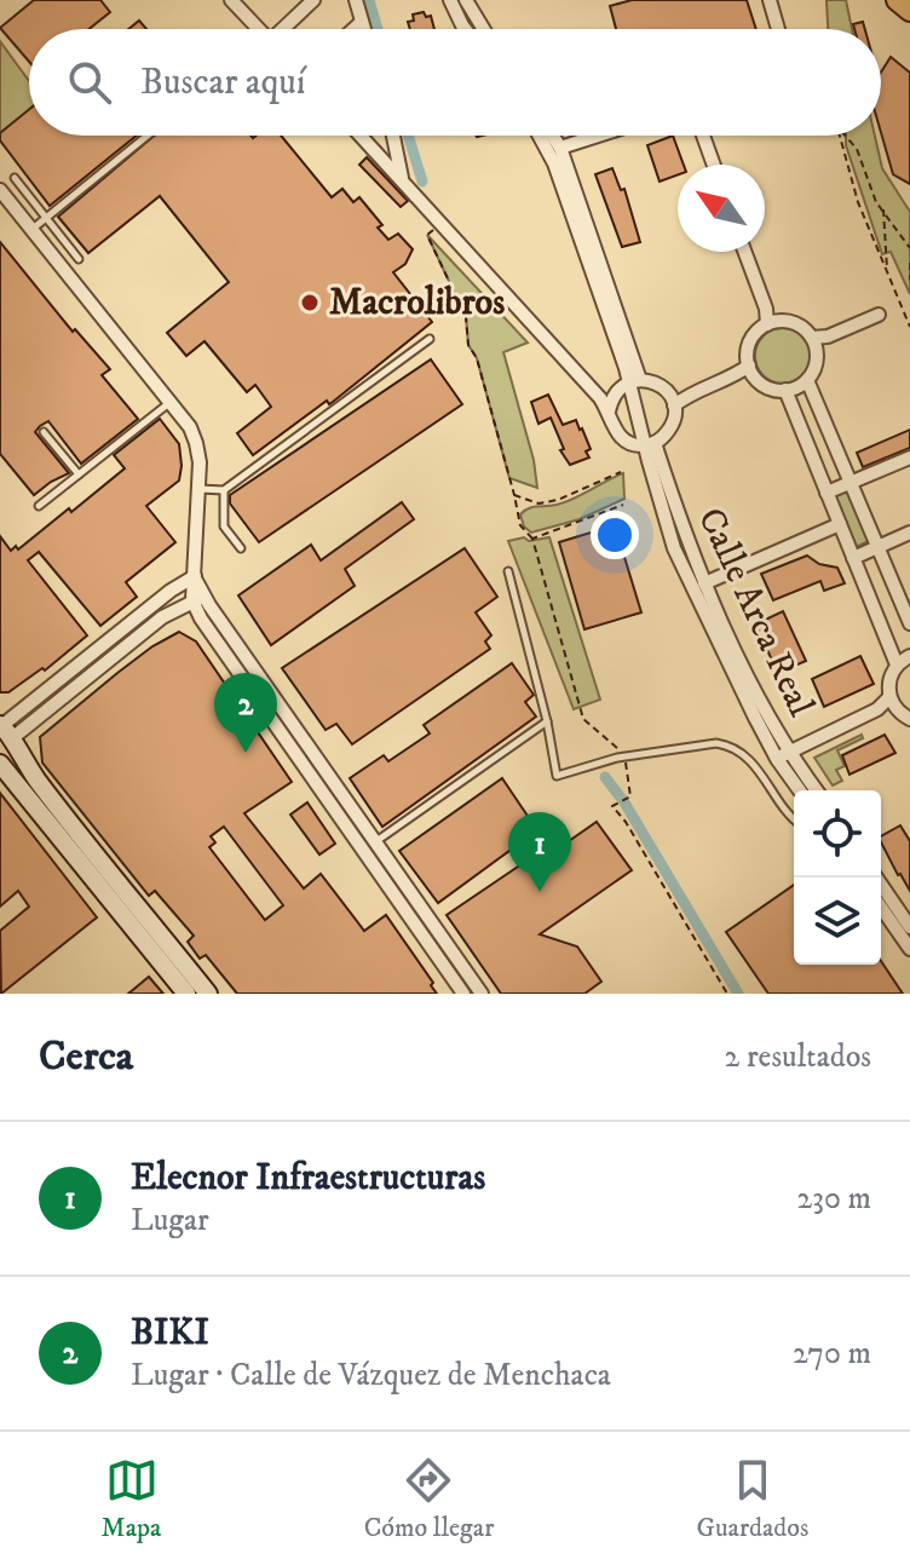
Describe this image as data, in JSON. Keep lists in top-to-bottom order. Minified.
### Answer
{"streets":{"street":["Calle Arca Real"]},"places":["Macrolibros"],"north":"top left","page":{"search":"Buscar aquí","pins":["2","1"],"heading":["Cerca","2 resultados"],"list":[{"mark":"1","name":"Elecnor Infraestructuras","note":"Lugar","value":"230 m"},{"mark":"2","name":"BIKI","note":"Lugar · Calle de Vázquez de Menchaca","value":"270 m"}],"nav":["Mapa","Cómo llegar","Guardados"]}}
